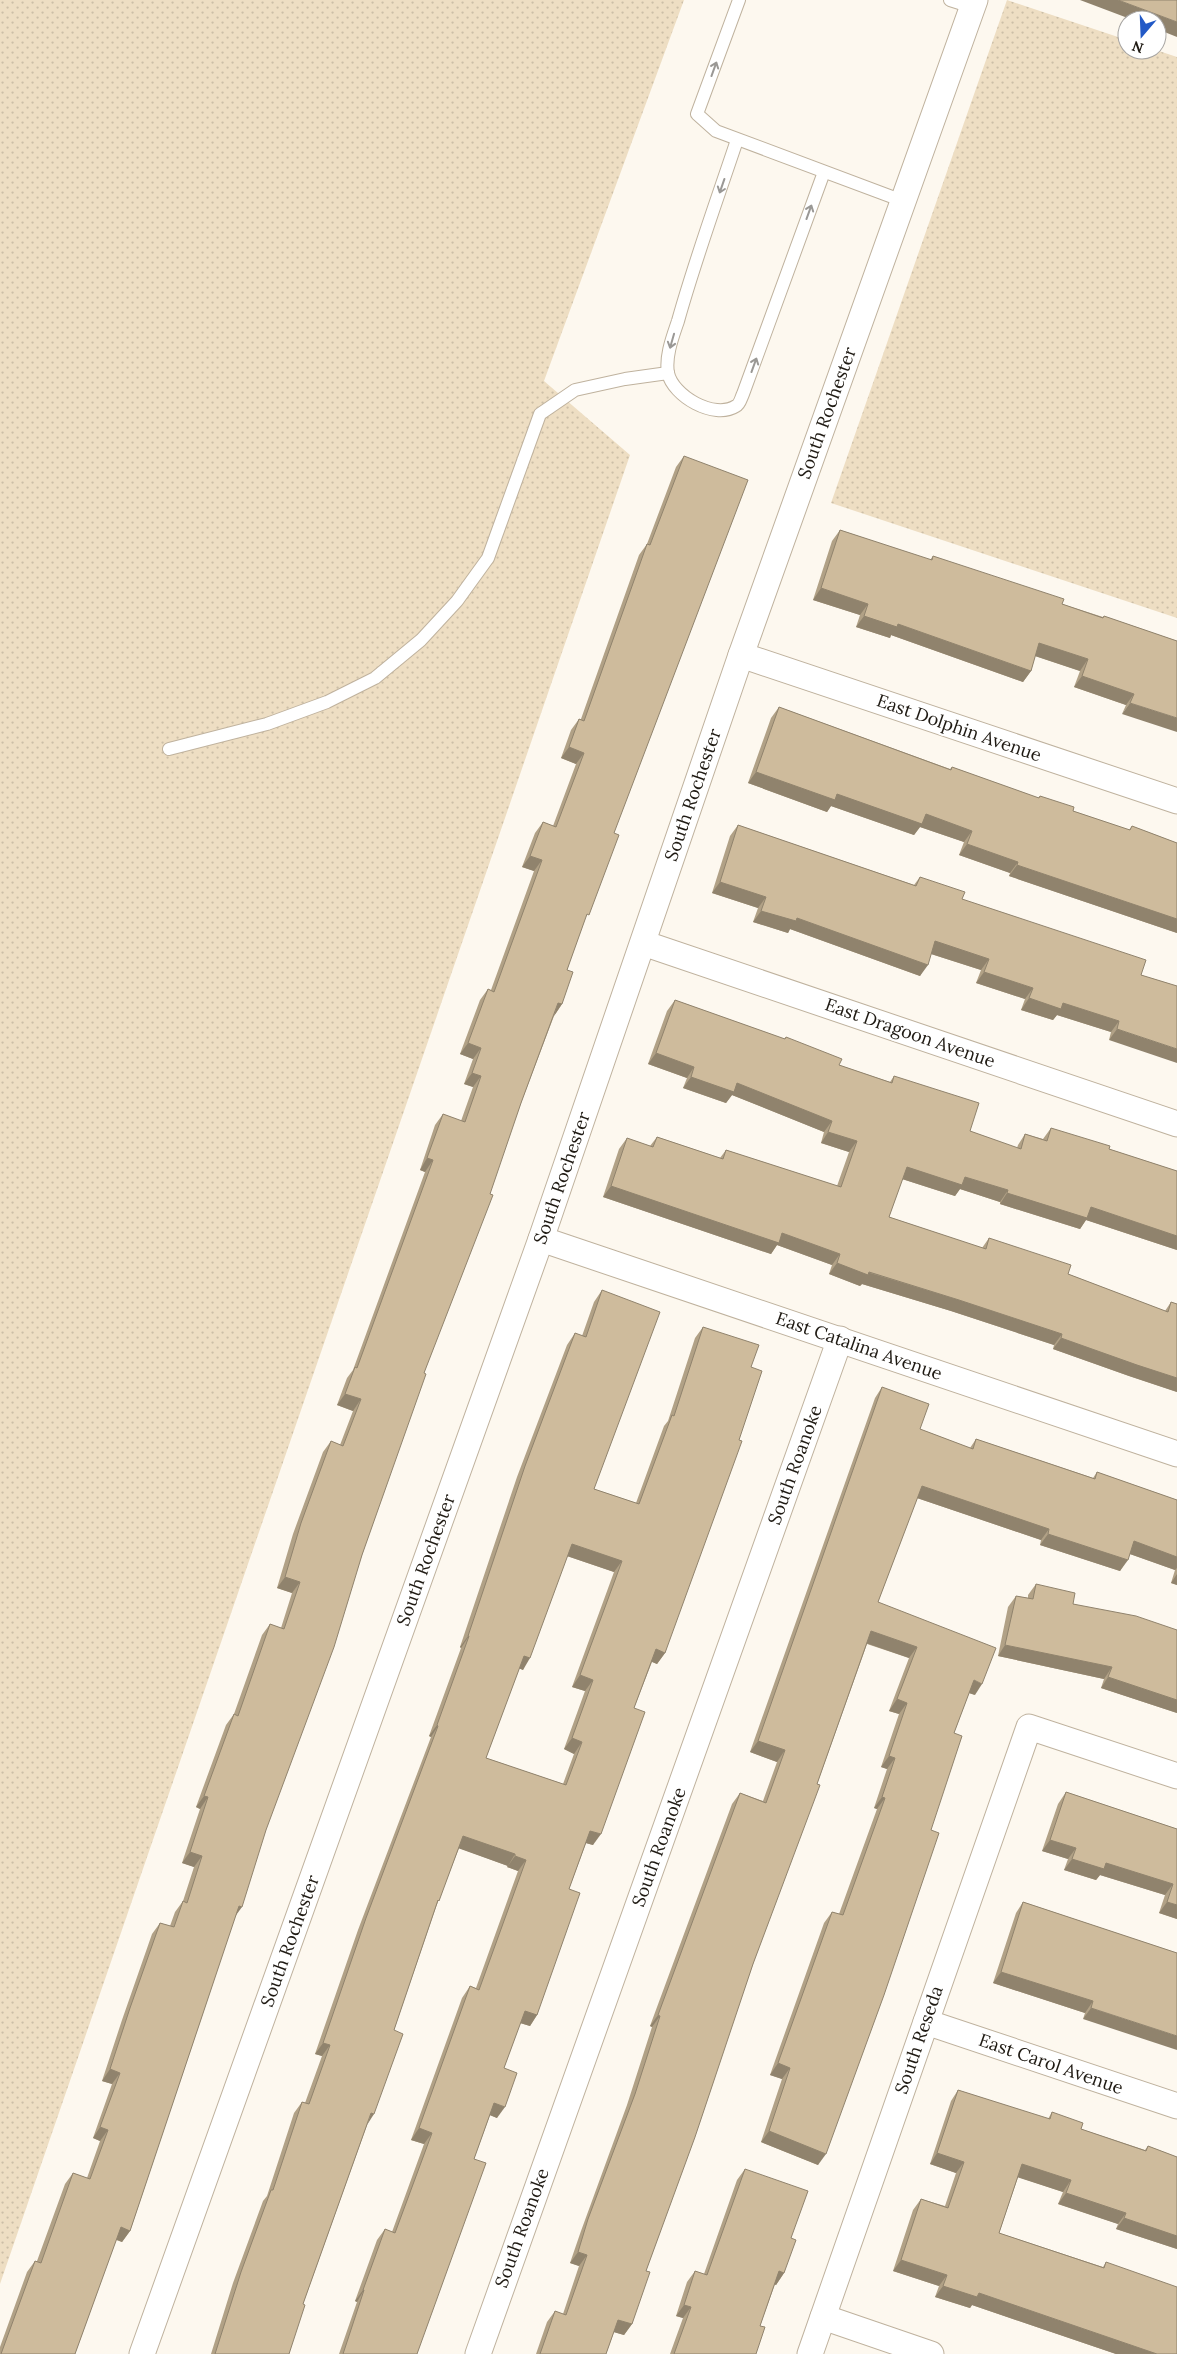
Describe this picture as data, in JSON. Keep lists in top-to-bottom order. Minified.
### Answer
{"streets":{"street":["South Rochester","East Dolphin Avenue","East Dragoon Avenue","East Catalina Avenue","South Roanoke","South Reseda","East Carol Avenue"]},"crossings":[["South Rochester","East Dolphin Avenue"],["South Rochester","East Dragoon Avenue"],["South Rochester","East Catalina Avenue"],["East Catalina Avenue","South Roanoke"],["South Reseda","East Carol Avenue"]],"north":"bottom"}
